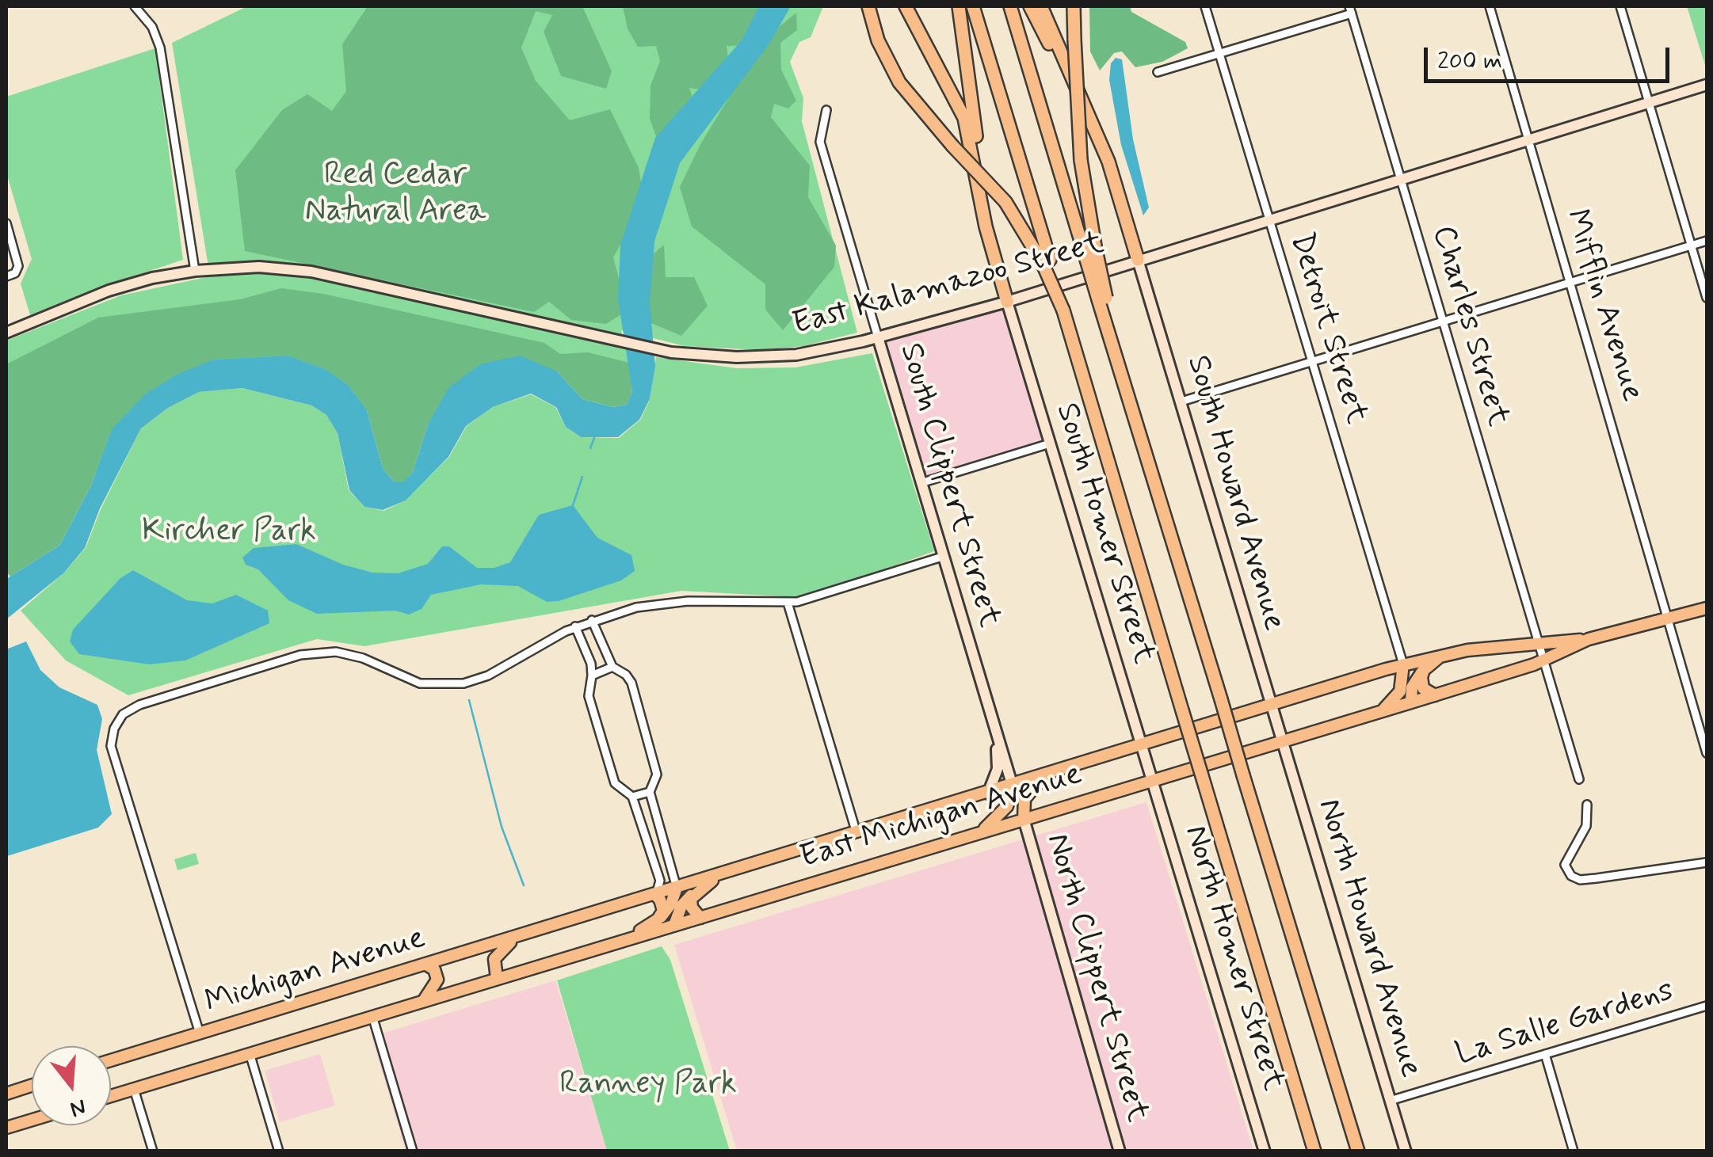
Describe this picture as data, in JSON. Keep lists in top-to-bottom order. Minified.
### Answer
{"streets":{"main road":["East Michigan Avenue","Michigan Avenue"],"street":["East Kalamazoo Street","Mifflin Avenue","Charles Street","Detroit Street","South Clippert Street","South Howard Avenue","South Homer Street","North Howard Avenue","North Homer Street","North Clippert Street","La Salle Gardens"]},"crossings":[["East Kalamazoo Street","Mifflin Avenue"],["East Kalamazoo Street","Charles Street"],["East Kalamazoo Street","Detroit Street"],["East Kalamazoo Street","South Clippert Street"],["East Kalamazoo Street","South Howard Avenue"],["East Kalamazoo Street","South Homer Street"],["Mifflin Avenue","East Michigan Avenue"],["Charles Street","East Michigan Avenue"],["Detroit Street","East Michigan Avenue"],["South Clippert Street","East Michigan Avenue"],["South Howard Avenue","East Michigan Avenue"],["South Howard Avenue","North Howard Avenue"],["South Homer Street","East Michigan Avenue"],["South Homer Street","North Homer Street"],["East Michigan Avenue","North Howard Avenue"],["East Michigan Avenue","North Homer Street"],["East Michigan Avenue","Michigan Avenue"],["East Michigan Avenue","North Clippert Street"],["North Howard Avenue","La Salle Gardens"]],"parks":["Red Cedar Natural Area","Kircher Park","Ranney Park"],"scale_bar":"200 m","north":"bottom"}
